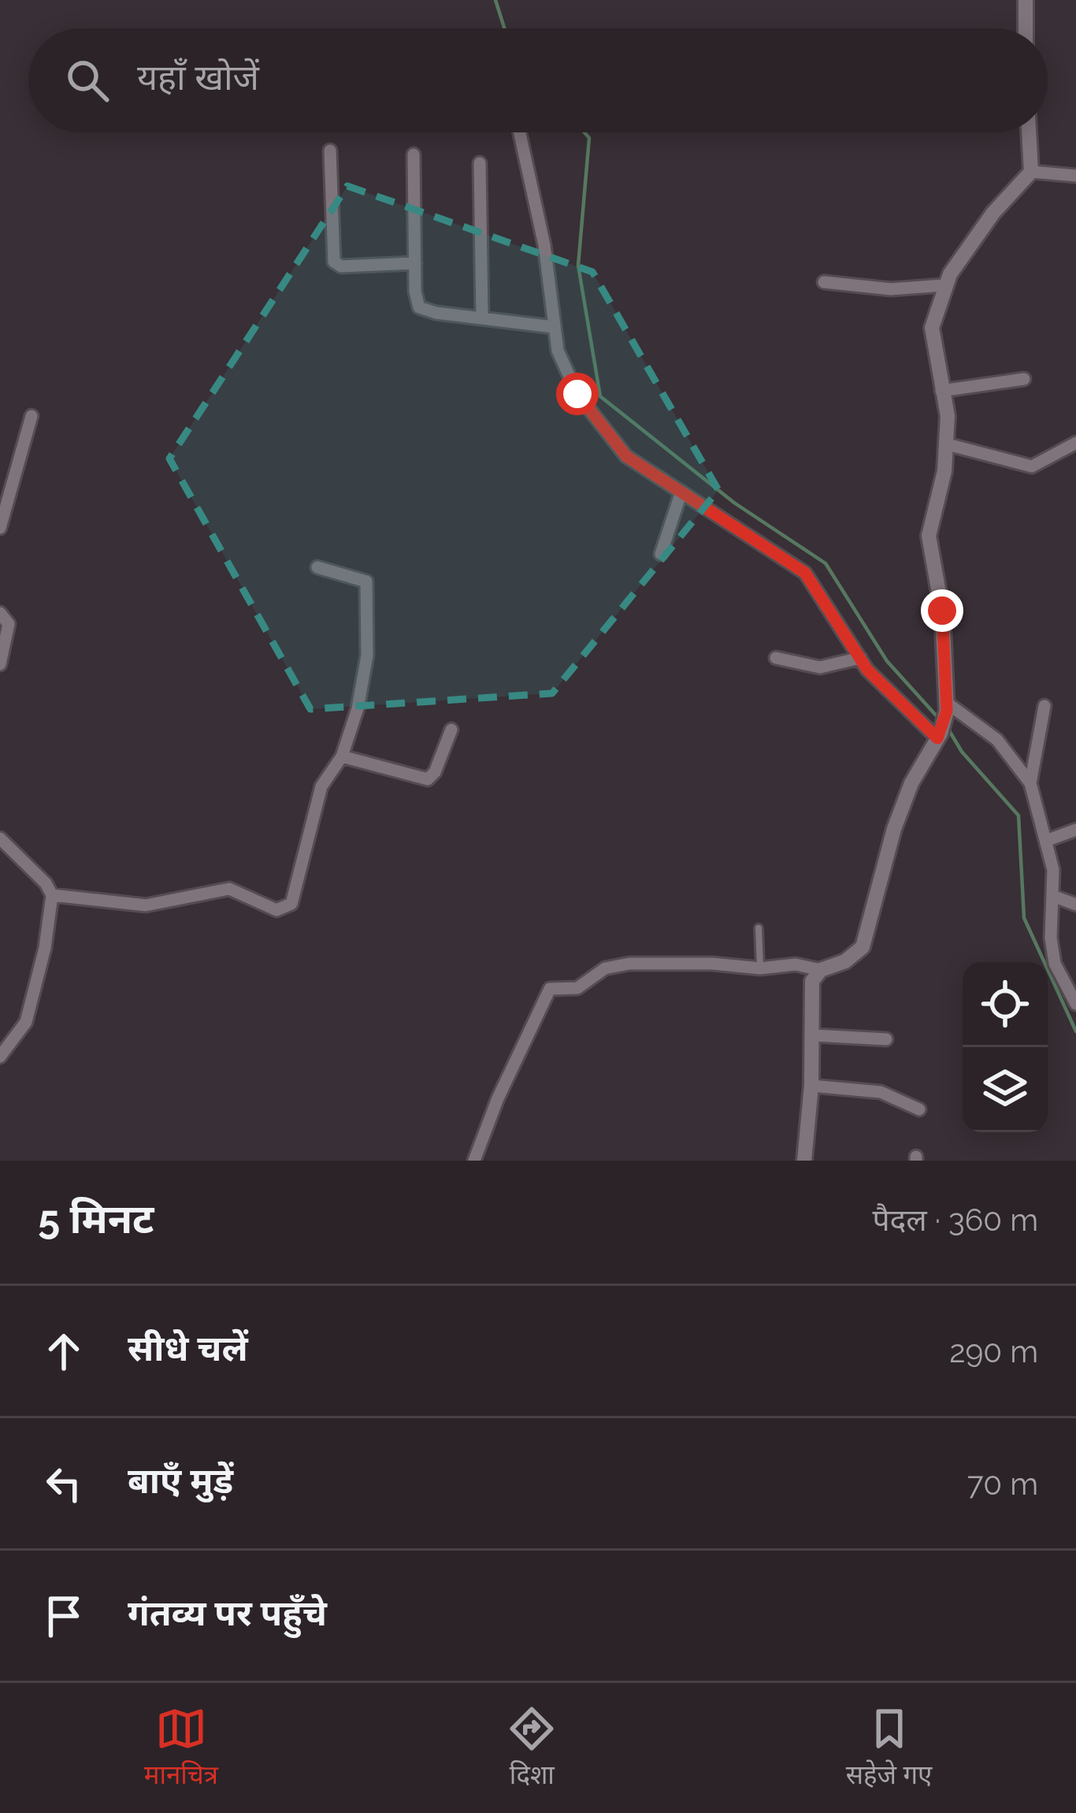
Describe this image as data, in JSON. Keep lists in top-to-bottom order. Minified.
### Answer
{"page":{"search":"यहाँ खोजें","heading":["5 मिनट","पैदल · 360 m"],"list":[["सीधे चलें","290 m"],["बाएँ मुड़ें","70 m"],"गंतव्य पर पहुँचे"],"nav":["मानचित्र","दिशा","सहेजे गए"]}}
